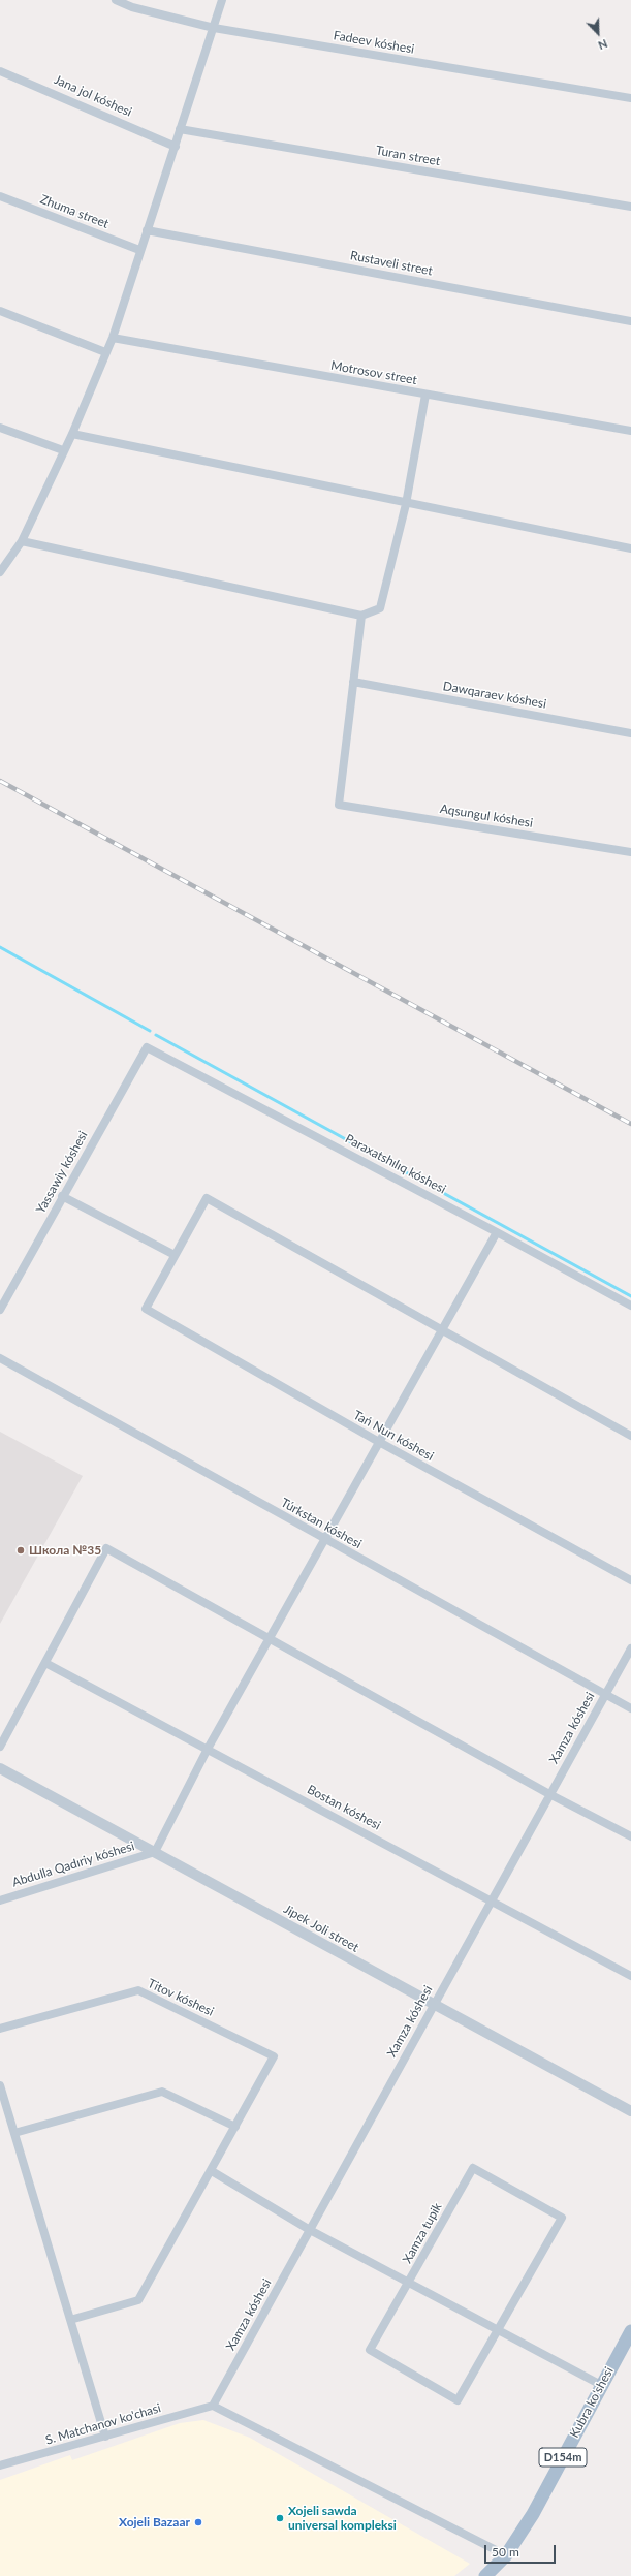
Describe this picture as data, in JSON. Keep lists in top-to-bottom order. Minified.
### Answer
{"streets":{"main road":["Kubra ko'shesi","D154m"],"street":["Fadeev kóshesi","Jana jol kóshesi","Turan street","Zhuma street","Rustaveli street","Motrosov street","Dawqaraev kóshesi","Aqsungul kóshesi","Paraxatshılıq kóshesi","Yassawiy kóshesi","Tań Nurı kóshesi","Túrkstan kóshesi","Xamza kóshesi","Bostan kóshesi","Abdulla Qadıriy kóshesi","Jipek Joli street","Titov kóshesi","Xamza tupik","S. Matchanov ko'chasi"]},"crossings":[["Dawqaraev kóshesi","Aqsungul kóshesi"],["Paraxatshılıq kóshesi","Yassawiy kóshesi"],["Túrkstan kóshesi","Xamza kóshesi"],["Xamza kóshesi","Bostan kóshesi"],["Xamza kóshesi","Jipek Joli street"],["Xamza kóshesi","S. Matchanov ko'chasi"],["Abdulla Qadıriy kóshesi","Jipek Joli street"]],"places":["Школа №35","Xojeli sawda universal kompleksi","Xojeli Bazaar"],"scale_bar":"50 m","north":"bottom right"}
